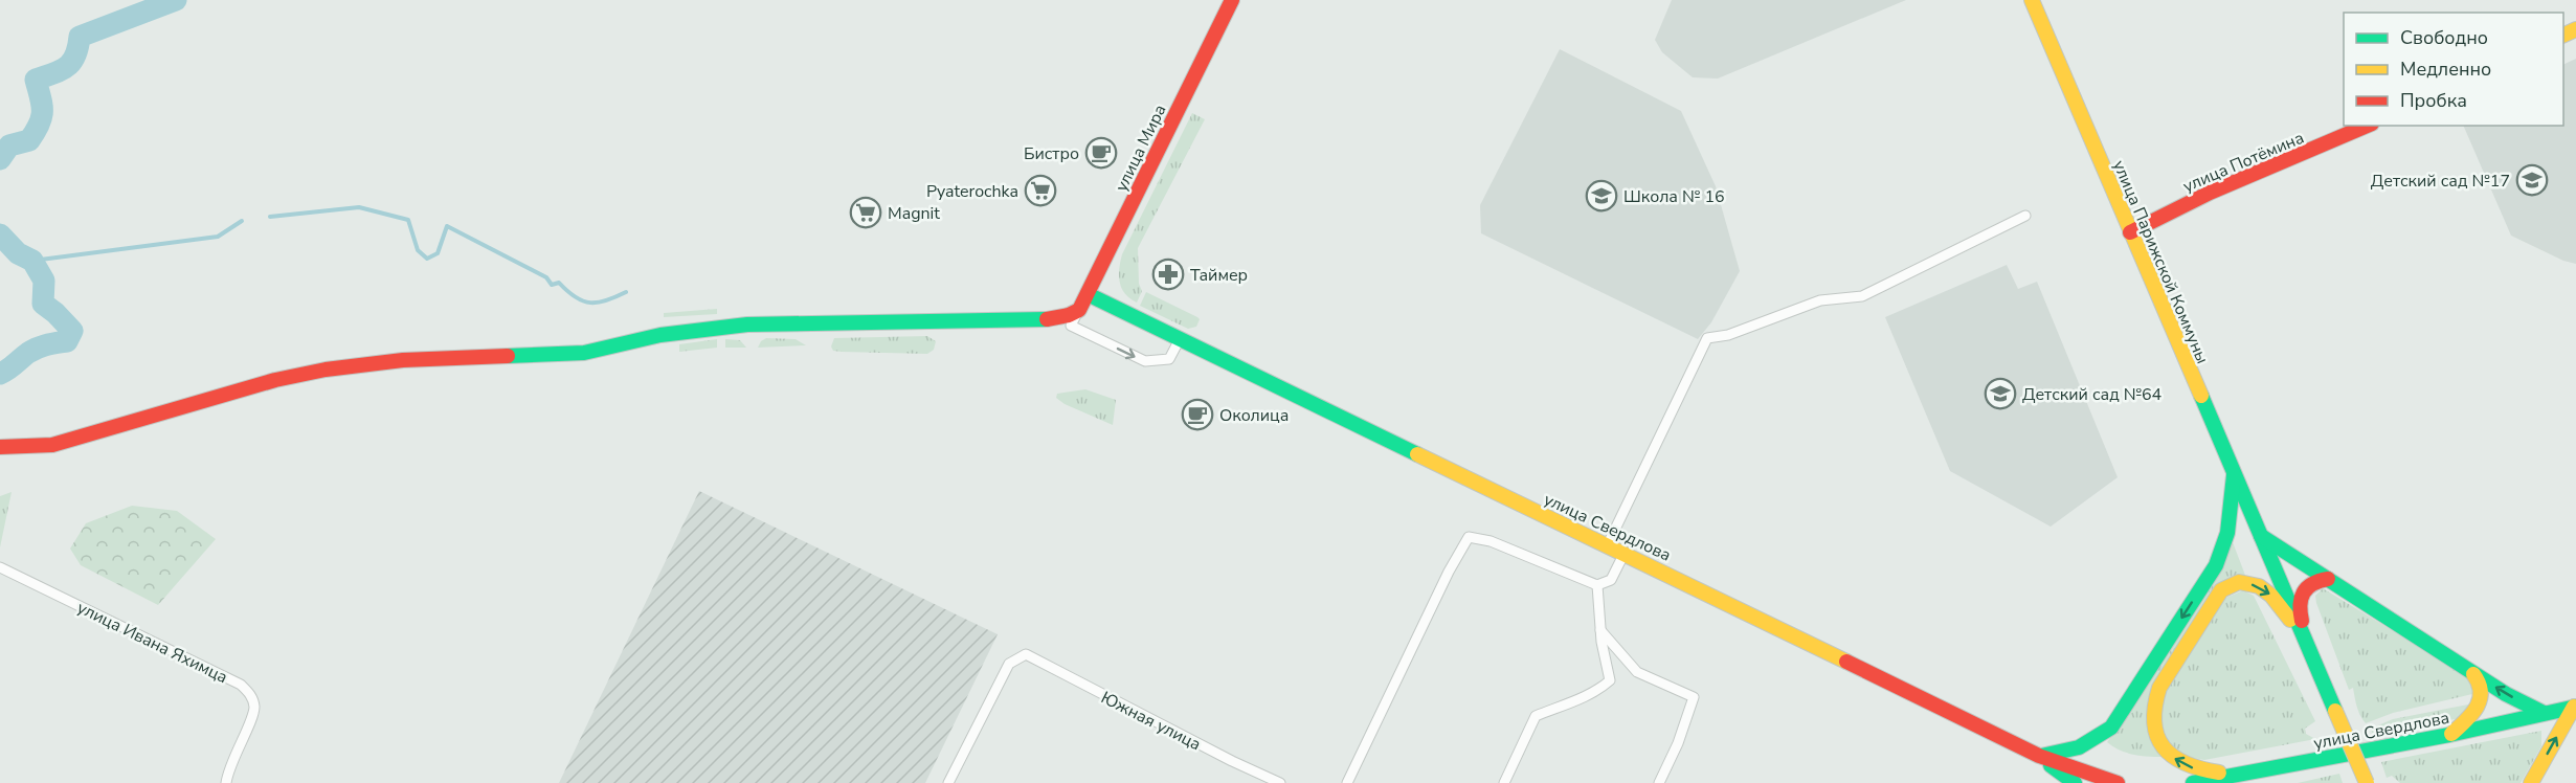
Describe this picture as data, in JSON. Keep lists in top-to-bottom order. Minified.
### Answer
{"streets":{"street":["улица Мира","улица Потёмина","улица Парижской Коммуны","улица Свердлова","улица Ивана Яхимца","Южная улица"]},"crossings":[["улица Мира","улица Свердлова"],["улица Потёмина","улица Парижской Коммуны"]],"places":{"cafe":["Бистро","Околица"],"school or university":["Детский сад №17","Школа № 16","Детский сад №64"],"supermarket":["Pyaterochka","Magnit"],"pharmacy":["Таймер"]},"legend":["Свободно","Медленно","Пробка"]}
